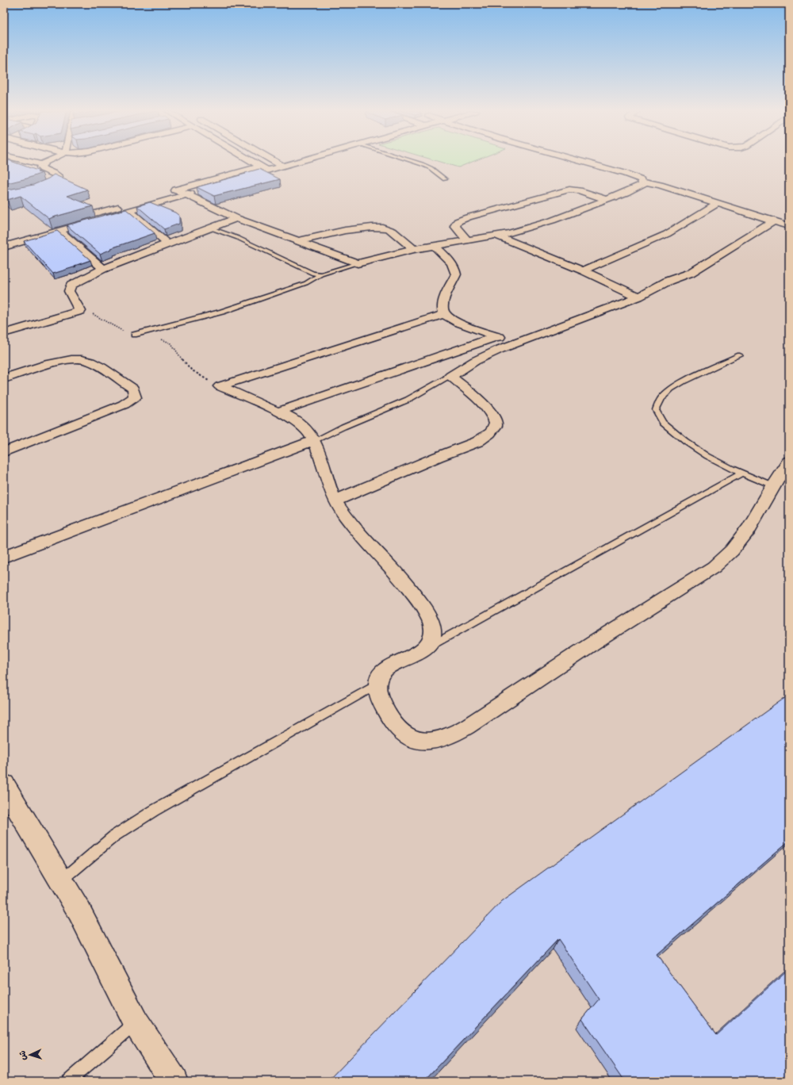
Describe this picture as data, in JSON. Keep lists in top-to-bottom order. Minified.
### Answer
{"north":"left"}
